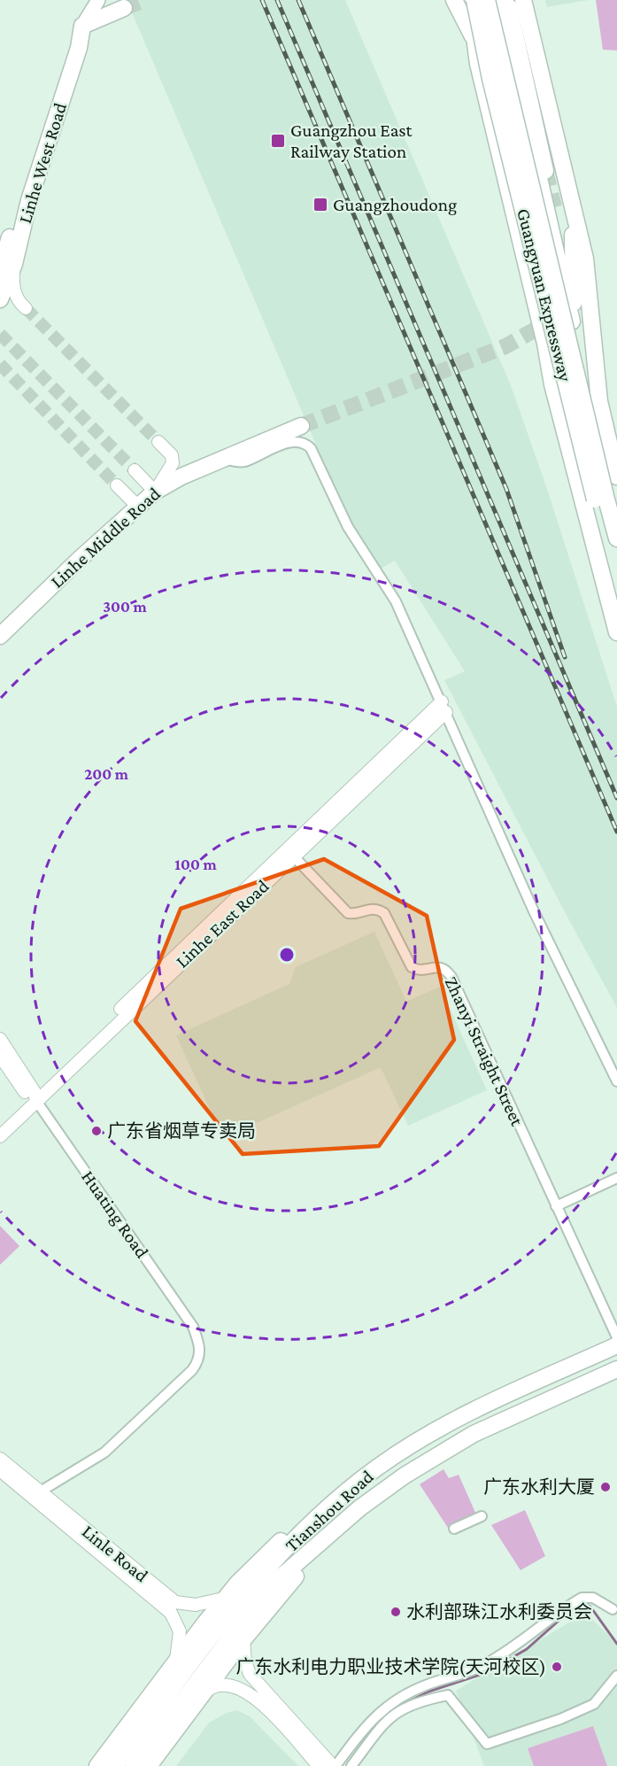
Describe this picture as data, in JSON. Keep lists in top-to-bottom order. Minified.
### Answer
{"streets":{"main road":["Linhe West Road","Guangyuan Expressway","Linhe Middle Road","Tianshou Road"],"street":["Linhe East Road","Zhanyi Straight Street","Huating Road","Linle Road"]},"crossings":[["Linhe East Road","Zhanyi Straight Street"],["Linhe East Road","Huating Road"],["Huating Road","Linle Road"]],"places":{"transit":["Guangzhou East Railway Station","Guangzhoudong"],"other":["广东省烟草专卖局","广东水利大厦","水利部珠江水利委员会","广东水利电力职业技术学院(天河校区)"]},"rings":["300 m","200 m","100 m"]}
